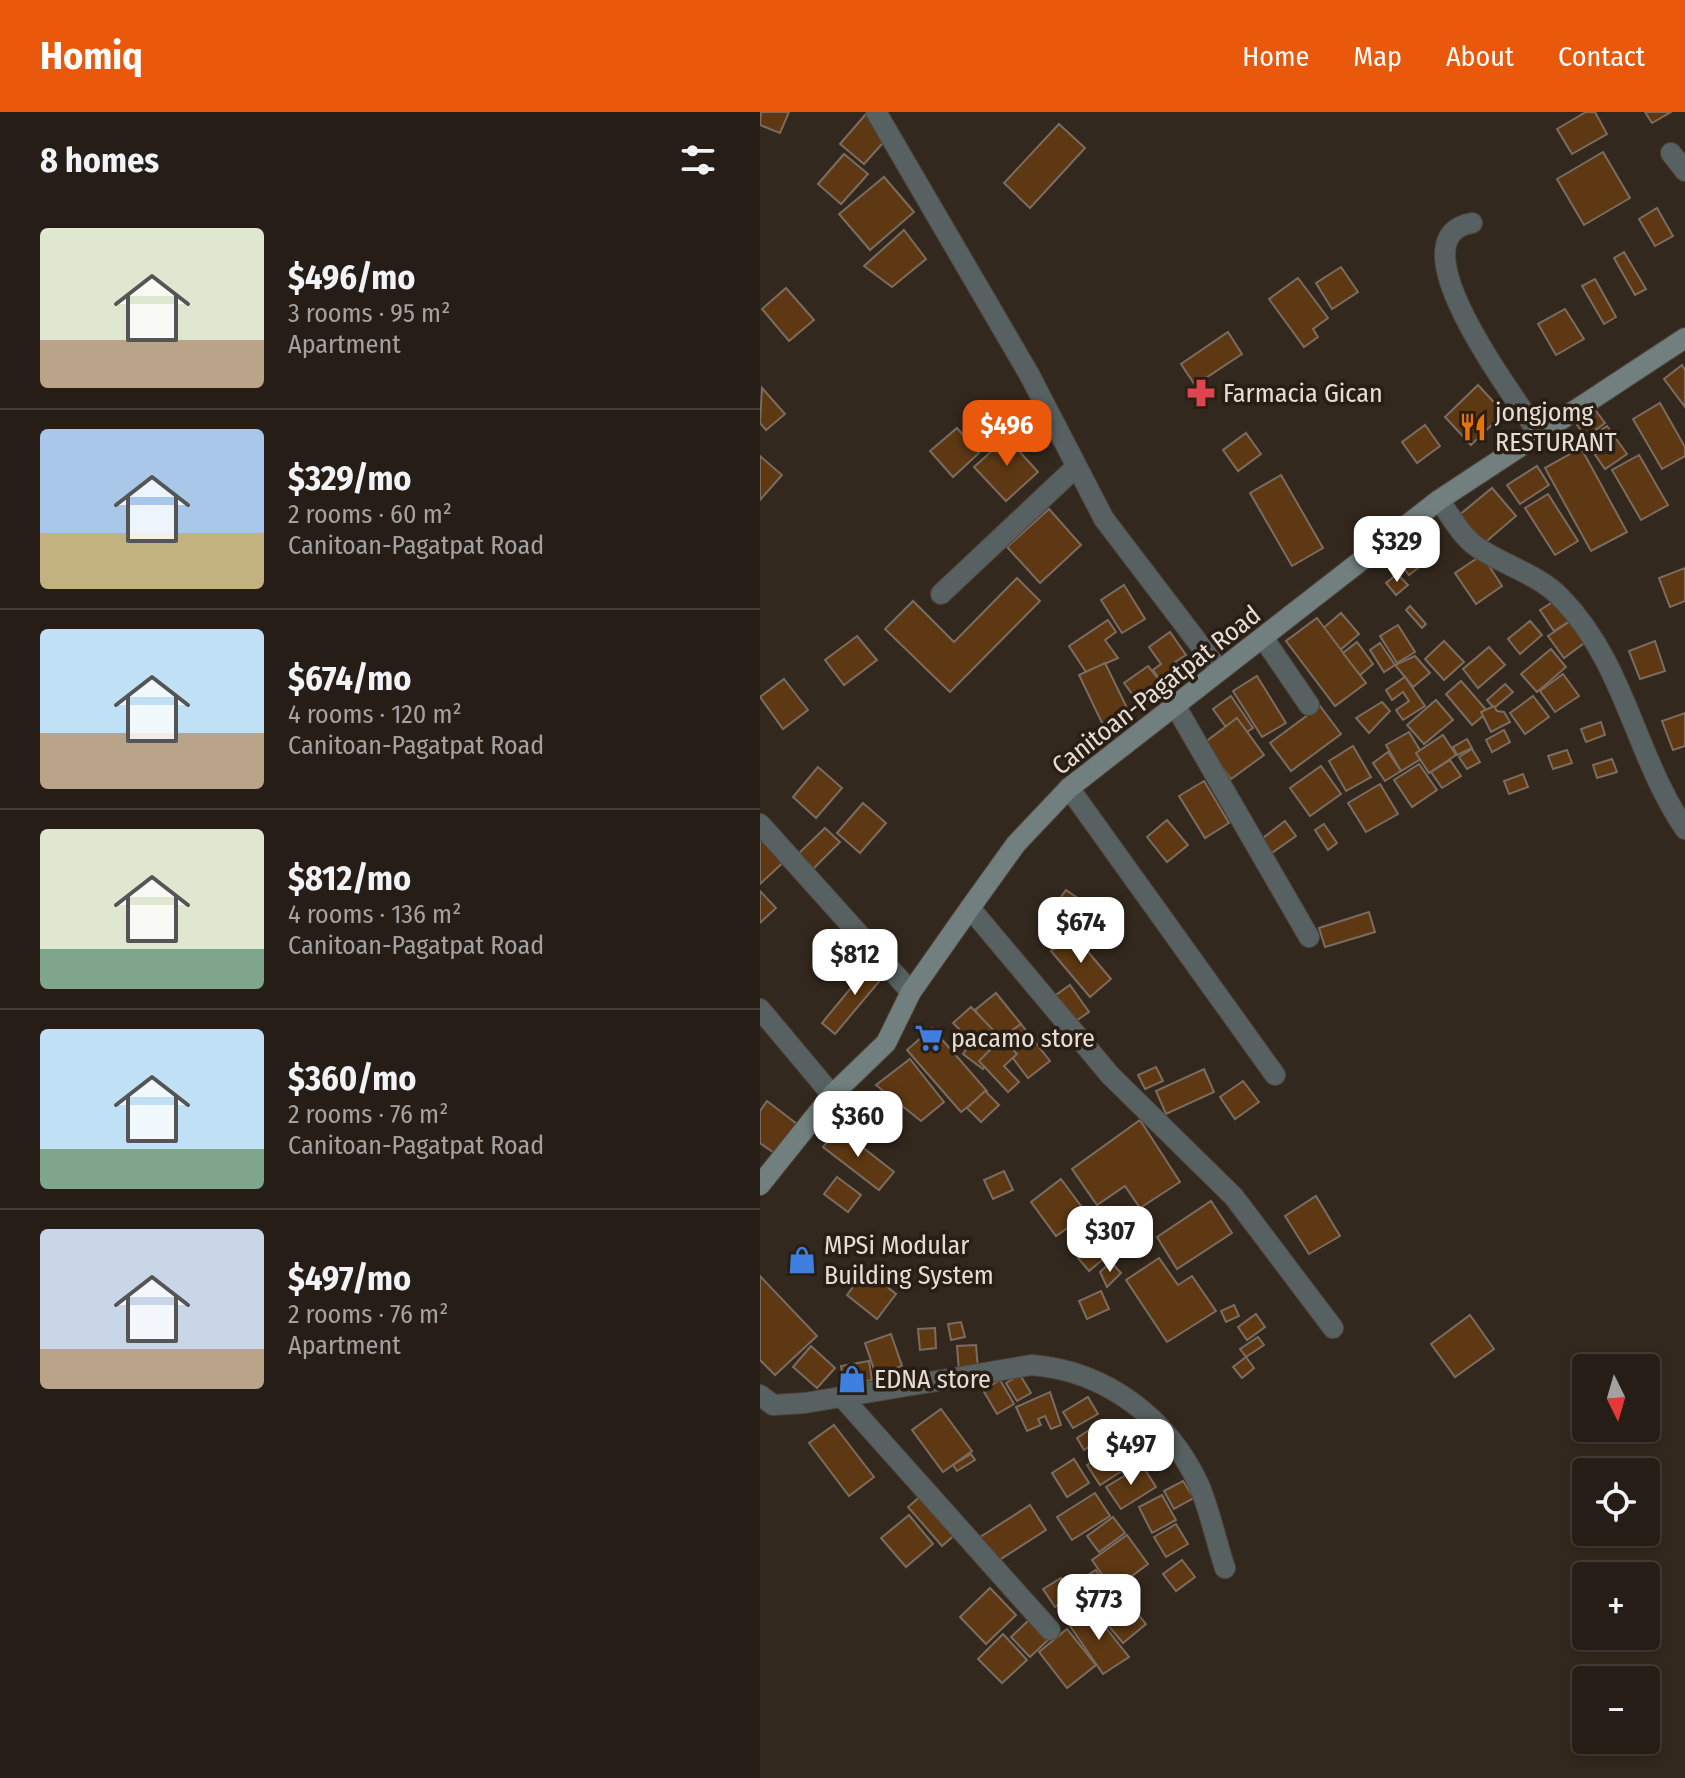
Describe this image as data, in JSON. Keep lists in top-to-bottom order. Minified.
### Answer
{"streets":{"street":["Canitoan-Pagatpat Road"]},"places":{"pharmacy":["Farmacia Gican"],"restaurant":["jongjomg RESTURANT"],"supermarket":["pacamo store"],"shop":["MPSi Modular Building System","EDNA store"]},"north":"bottom","page":{"header":"Homiq","nav":["Home","Map","About","Contact"],"heading":"8 homes","list":[{"name":"$496/mo","note":"3 rooms · 95 m² · Apartment"},{"name":"$329/mo","note":"2 rooms · 60 m² · Canitoan-Pagatpat Road"},{"name":"$674/mo","note":"4 rooms · 120 m² · Canitoan-Pagatpat Road"},{"name":"$812/mo","note":"4 rooms · 136 m² · Canitoan-Pagatpat Road"},{"name":"$360/mo","note":"2 rooms · 76 m² · Canitoan-Pagatpat Road"},{"name":"$497/mo","note":"2 rooms · 76 m² · Apartment"}],"price":["$496","$329","$674","$812","$360","$307","$497","$773"],"map_buttons":["+","−"]}}
